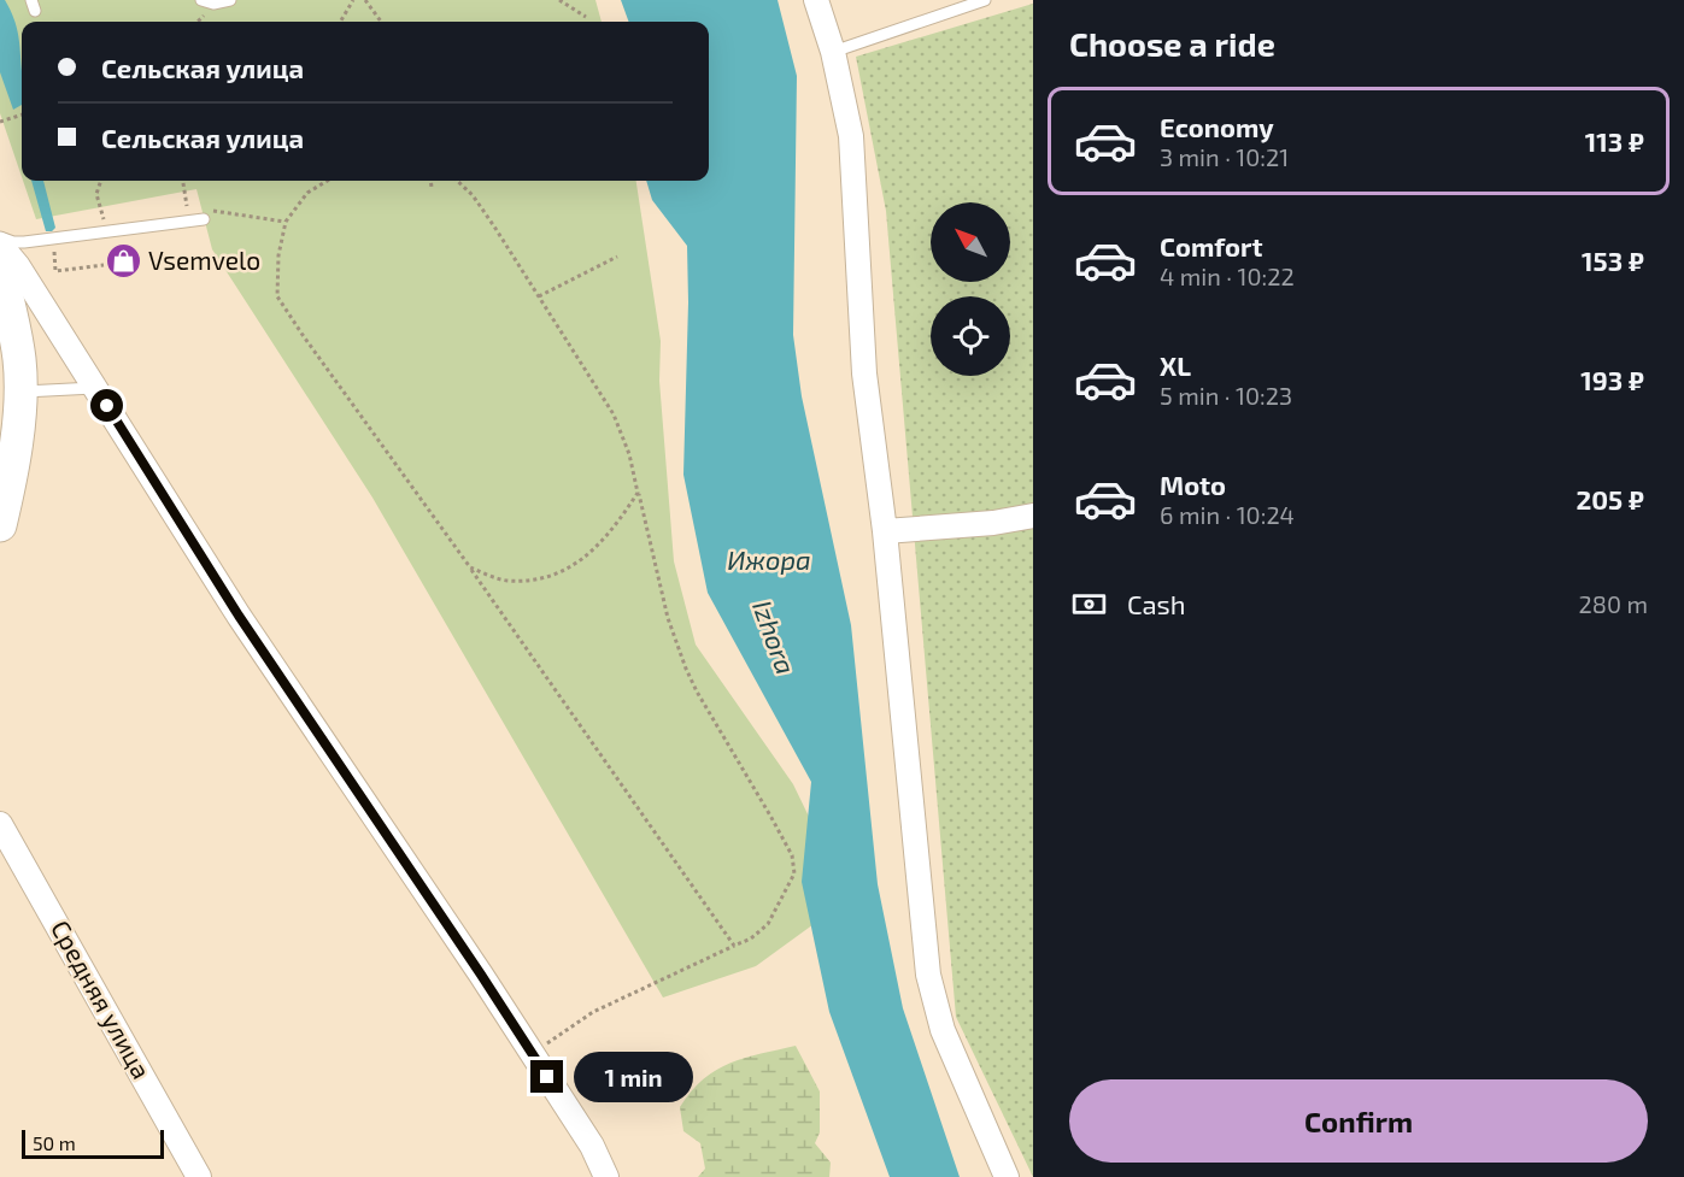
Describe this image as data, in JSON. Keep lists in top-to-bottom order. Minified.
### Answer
{"streets":{"street":["Средняя улица"]},"water":["Ижора","Izhora"],"places":{"shop":["Vsemvelo"]},"scale_bar":"50 m","north":"top left","page":{"heading":"Choose a ride","banner":["Сельская улица","Сельская улица"],"list":[{"name":"Economy","note":"3 min · 10:21","value":"113 ₽"},{"name":"Comfort","note":"4 min · 10:22","value":"153 ₽"},{"name":"XL","note":"5 min · 10:23","value":"193 ₽"},{"name":"Moto","note":"6 min · 10:24","value":"205 ₽"}],"pay":["Cash","280 m"],"bubble":"1 min","buttons":"Confirm","scale":"50 m"}}
